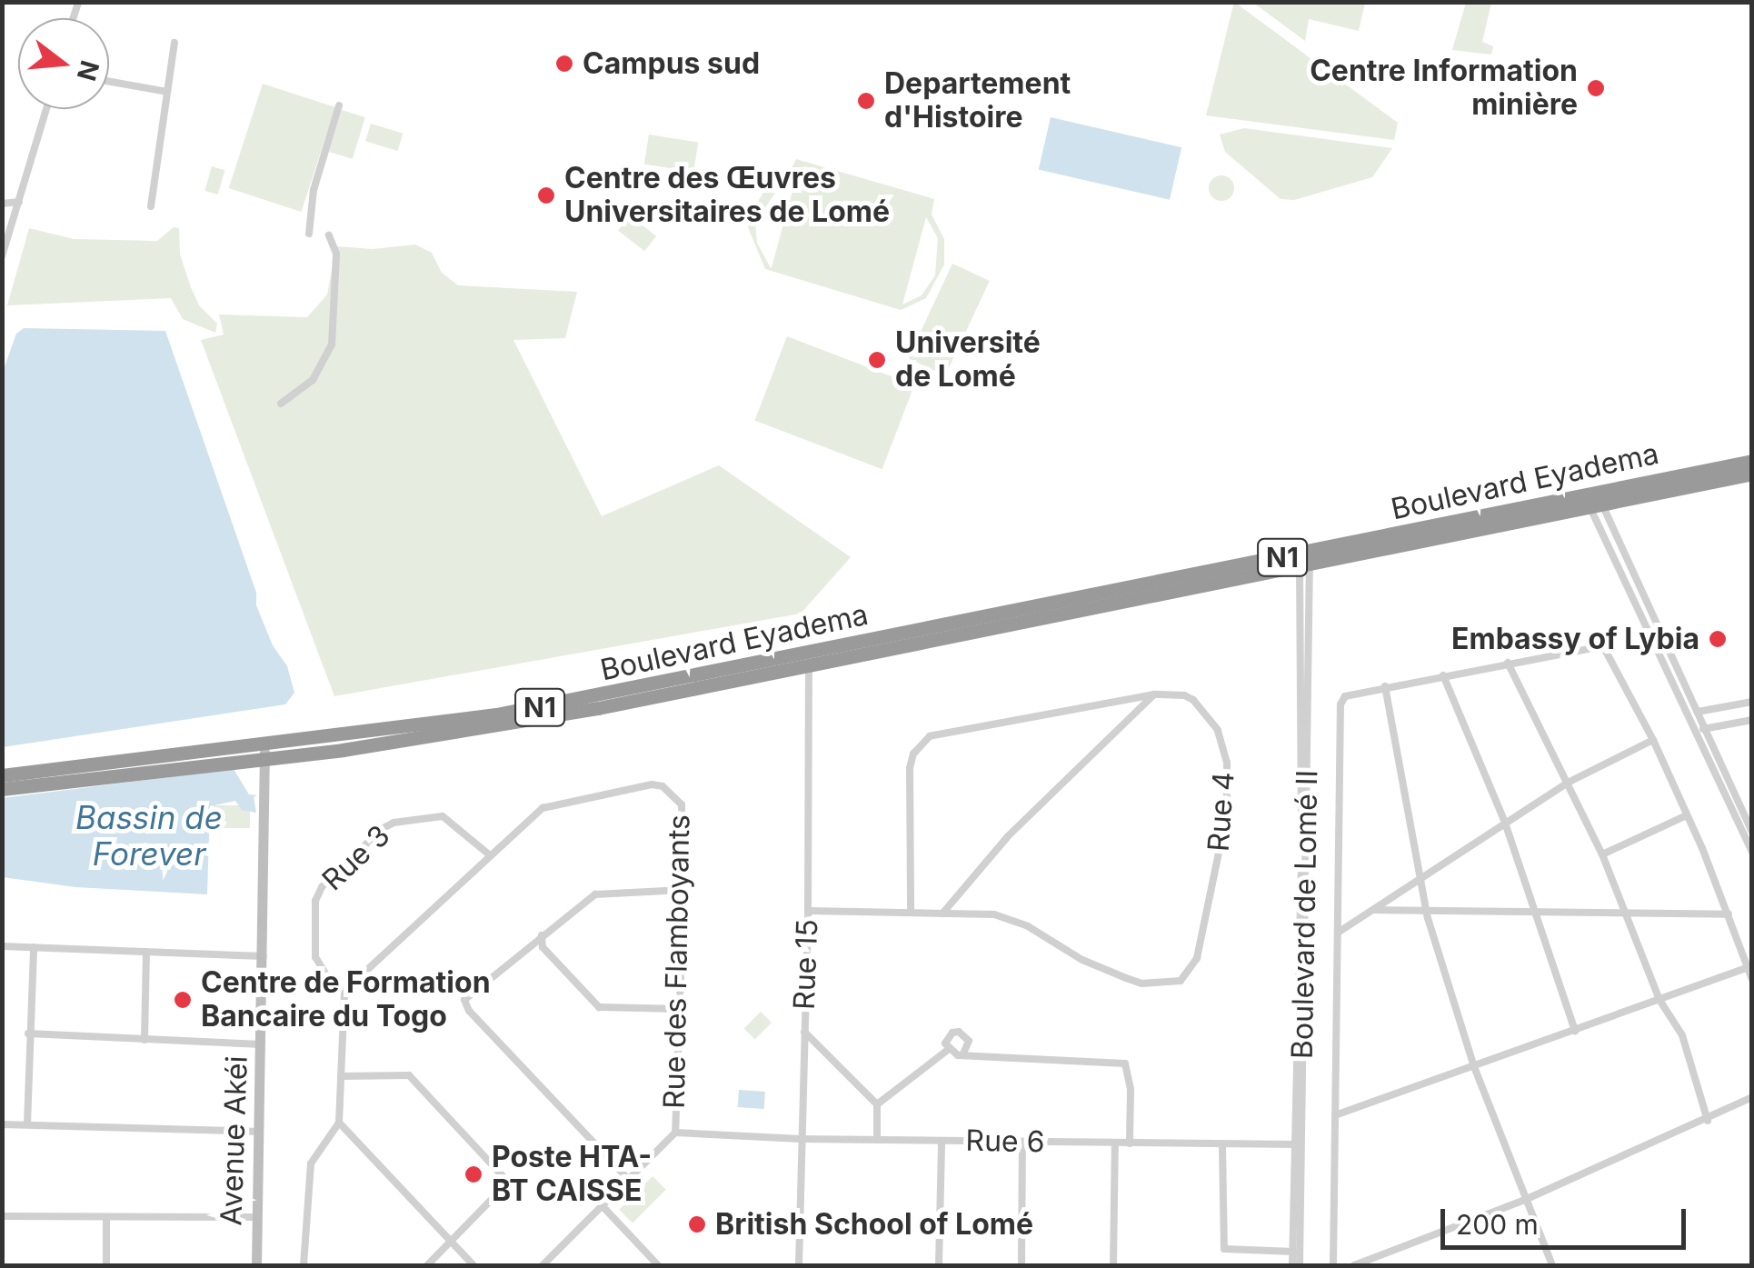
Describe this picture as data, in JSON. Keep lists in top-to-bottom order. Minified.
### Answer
{"streets":{"highway":["Boulevard Eyadema","N1"],"main road":["Avenue Akéi"],"street":["Rue 4","Rue 3","Boulevard de Lomé II","Rue des Flamboyants","Rue 15","Rue 6"]},"crossings":[["Boulevard Eyadema","N1"],["Boulevard Eyadema","Boulevard de Lomé II"],["Boulevard Eyadema","Rue 15"],["Boulevard Eyadema","Avenue Akéi"],["N1","Boulevard de Lomé II"],["N1","Avenue Akéi"],["Rue 4","Rue 15"],["Rue 3","Rue des Flamboyants"],["Boulevard de Lomé II","Rue 6"],["Rue des Flamboyants","Rue 6"],["Rue 15","Rue 6"]],"water":["Bassin de Forever"],"places":["Campus sud","Centre Information minière","Departement d'Histoire","Centre des Œuvres Universitaires de Lomé","Université de Lomé","Embassy of Lybia","Centre de Formation Bancaire du Togo","Poste HTA- BT CAISSE","British School of Lomé"],"scale_bar":"200 m","north":"right"}
